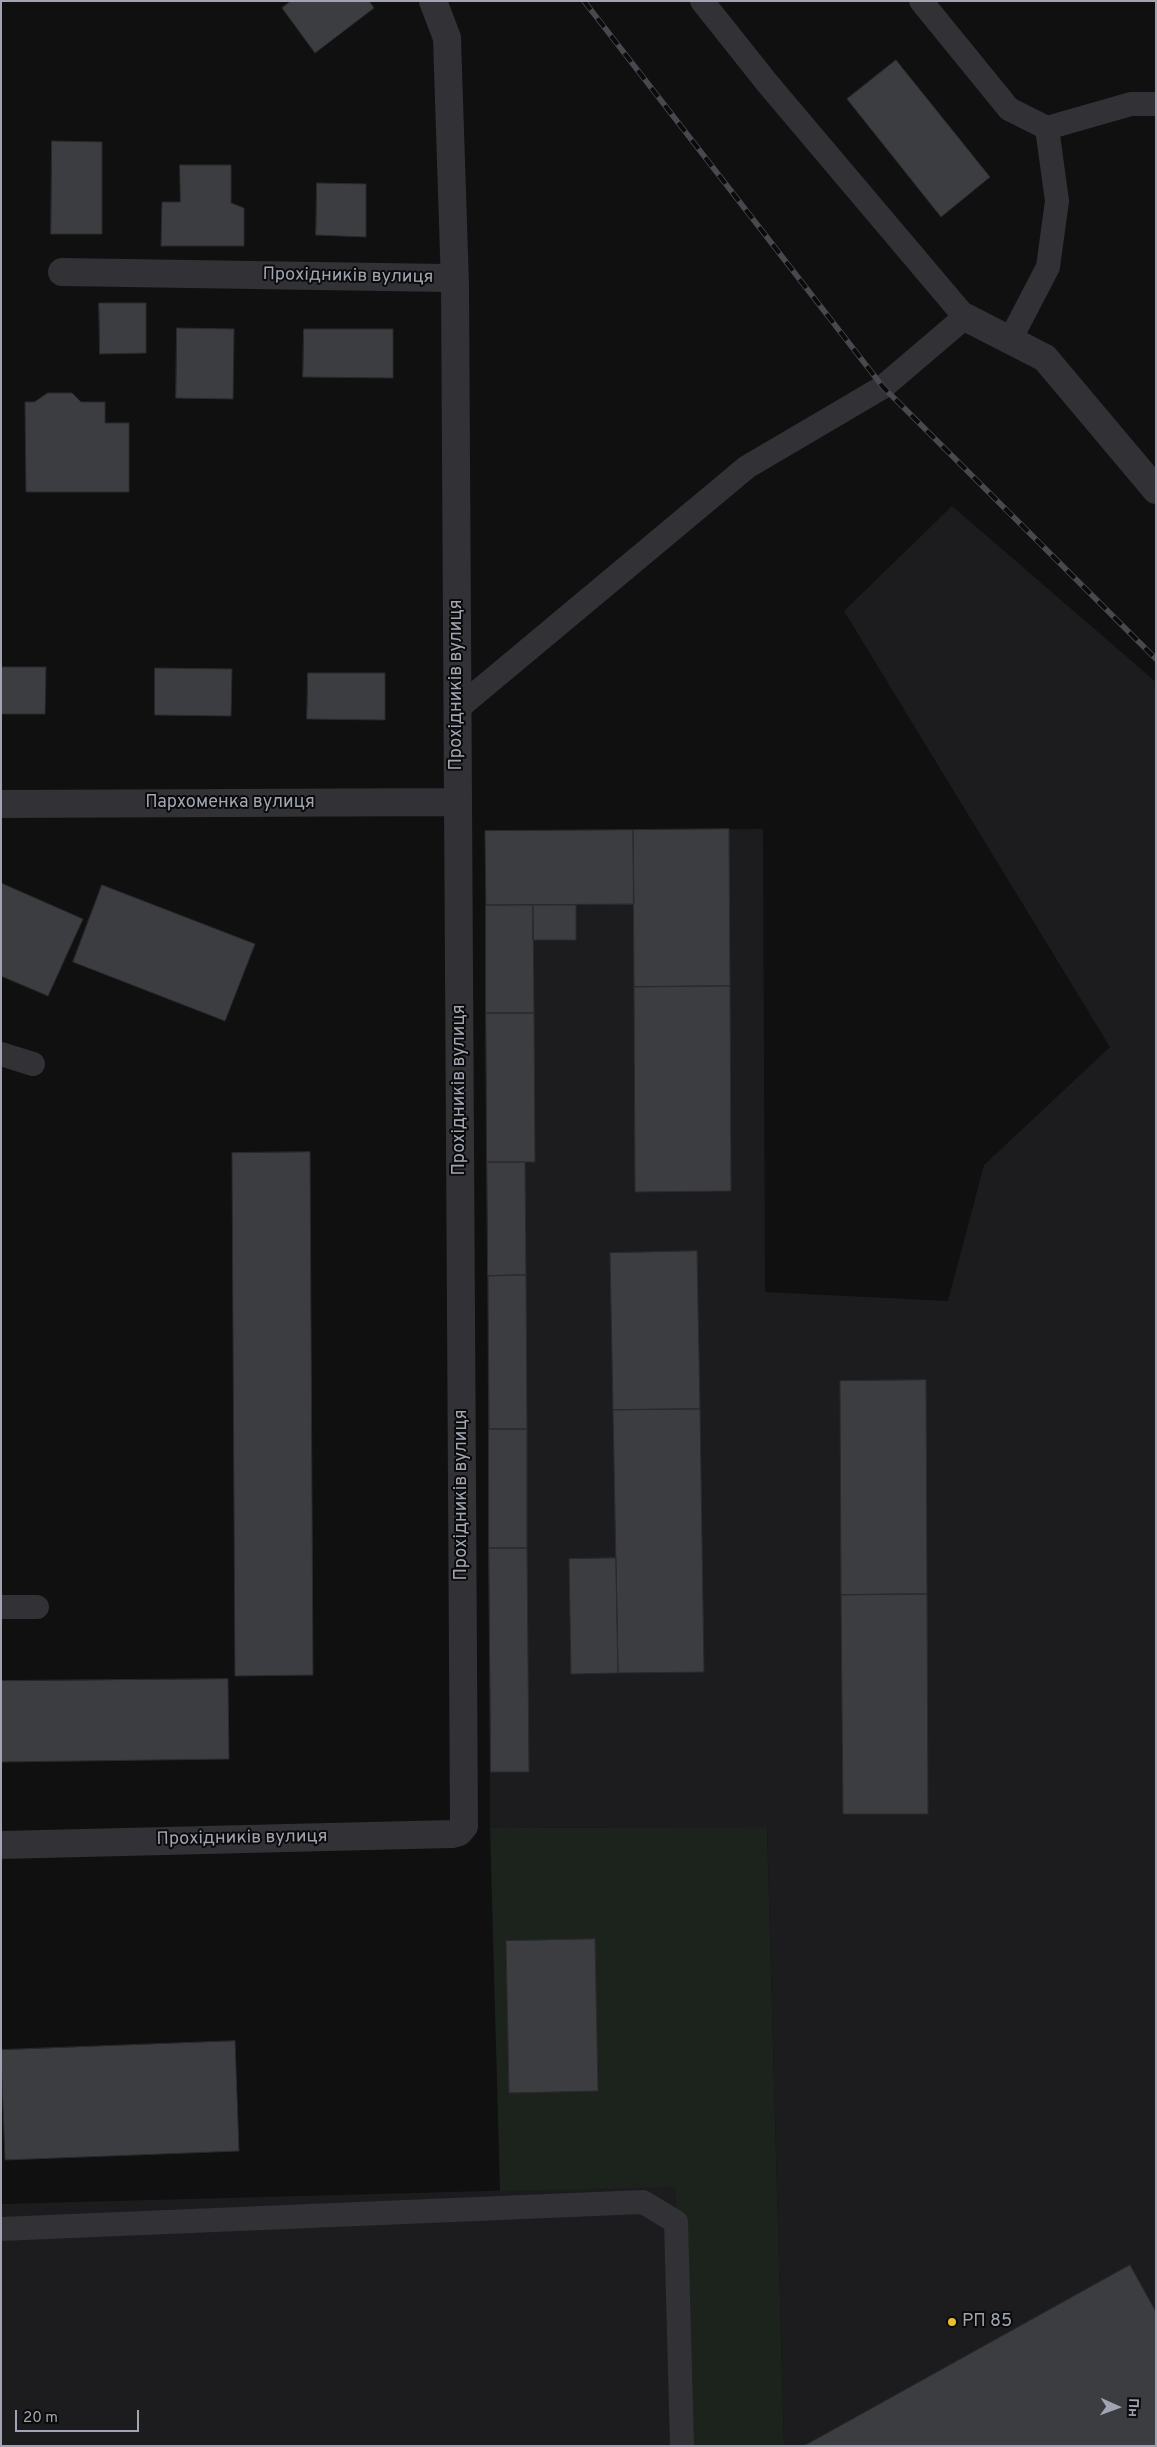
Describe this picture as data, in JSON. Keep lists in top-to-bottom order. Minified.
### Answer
{"streets":{"street":["Прохідників вулиця","Пархоменка вулиця"]},"crossings":[["Прохідників вулиця","Пархоменка вулиця"]],"places":["РП 85"],"scale_bar":"20 m","north":"right"}
